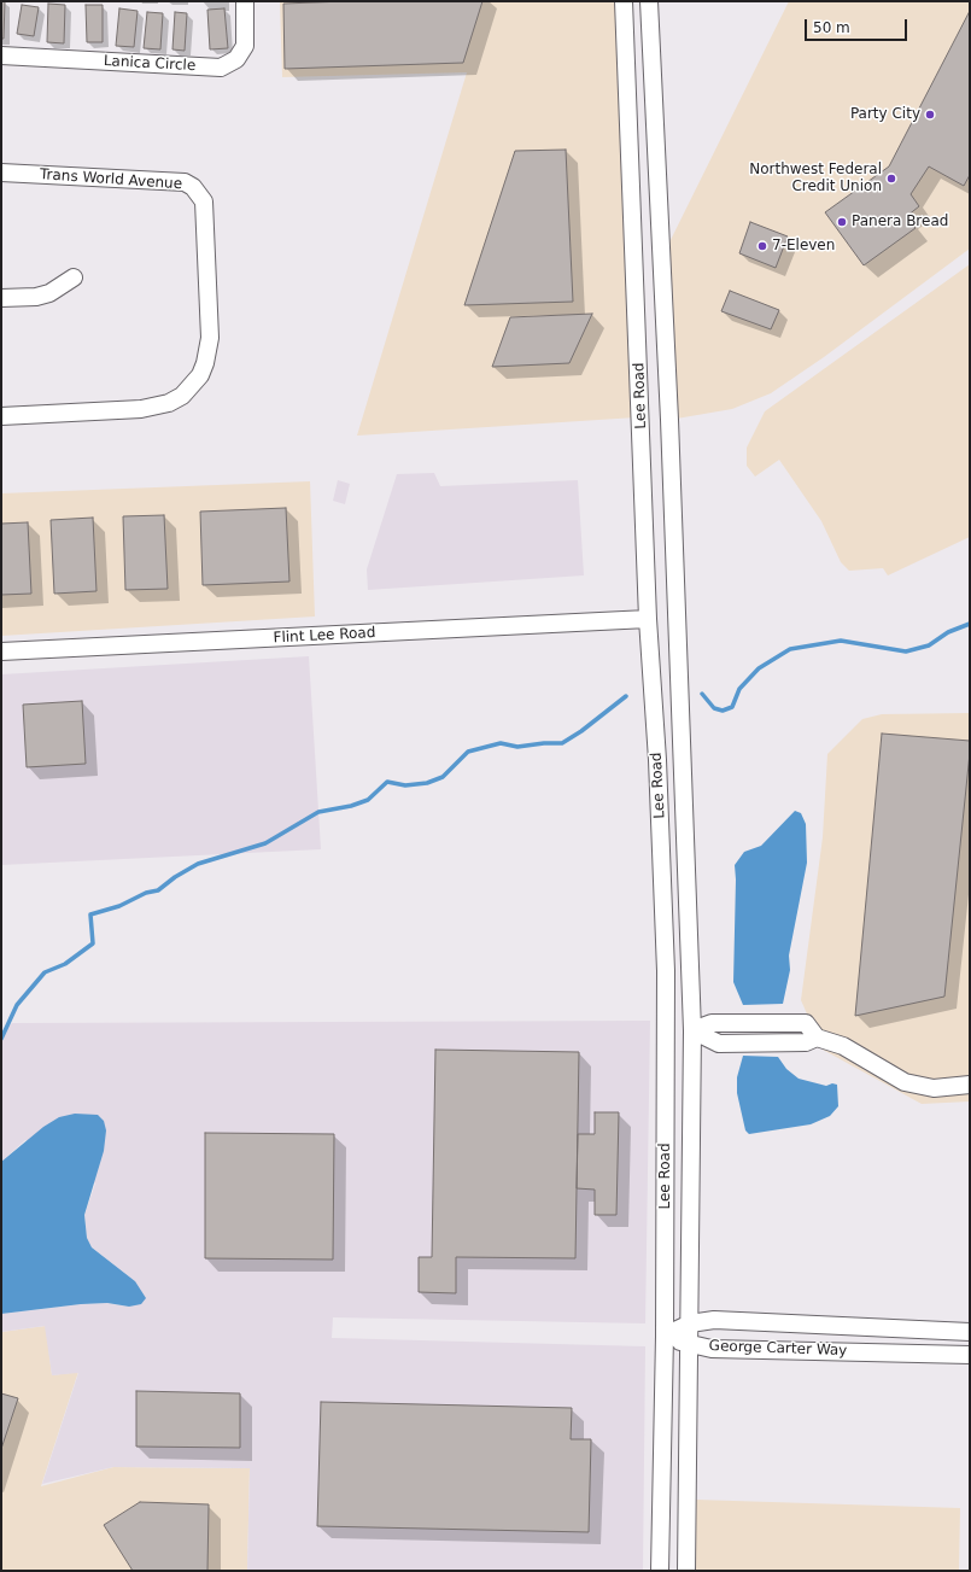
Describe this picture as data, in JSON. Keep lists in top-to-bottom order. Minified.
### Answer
{"streets":{"street":["Lanica Circle","Trans World Avenue","Lee Road","Flint Lee Road","George Carter Way"]},"crossings":[["Lee Road","Flint Lee Road"],["Lee Road","George Carter Way"]],"places":["Party City","Northwest Federal Credit Union","Panera Bread","7-Eleven"],"scale_bar":"50 m"}
